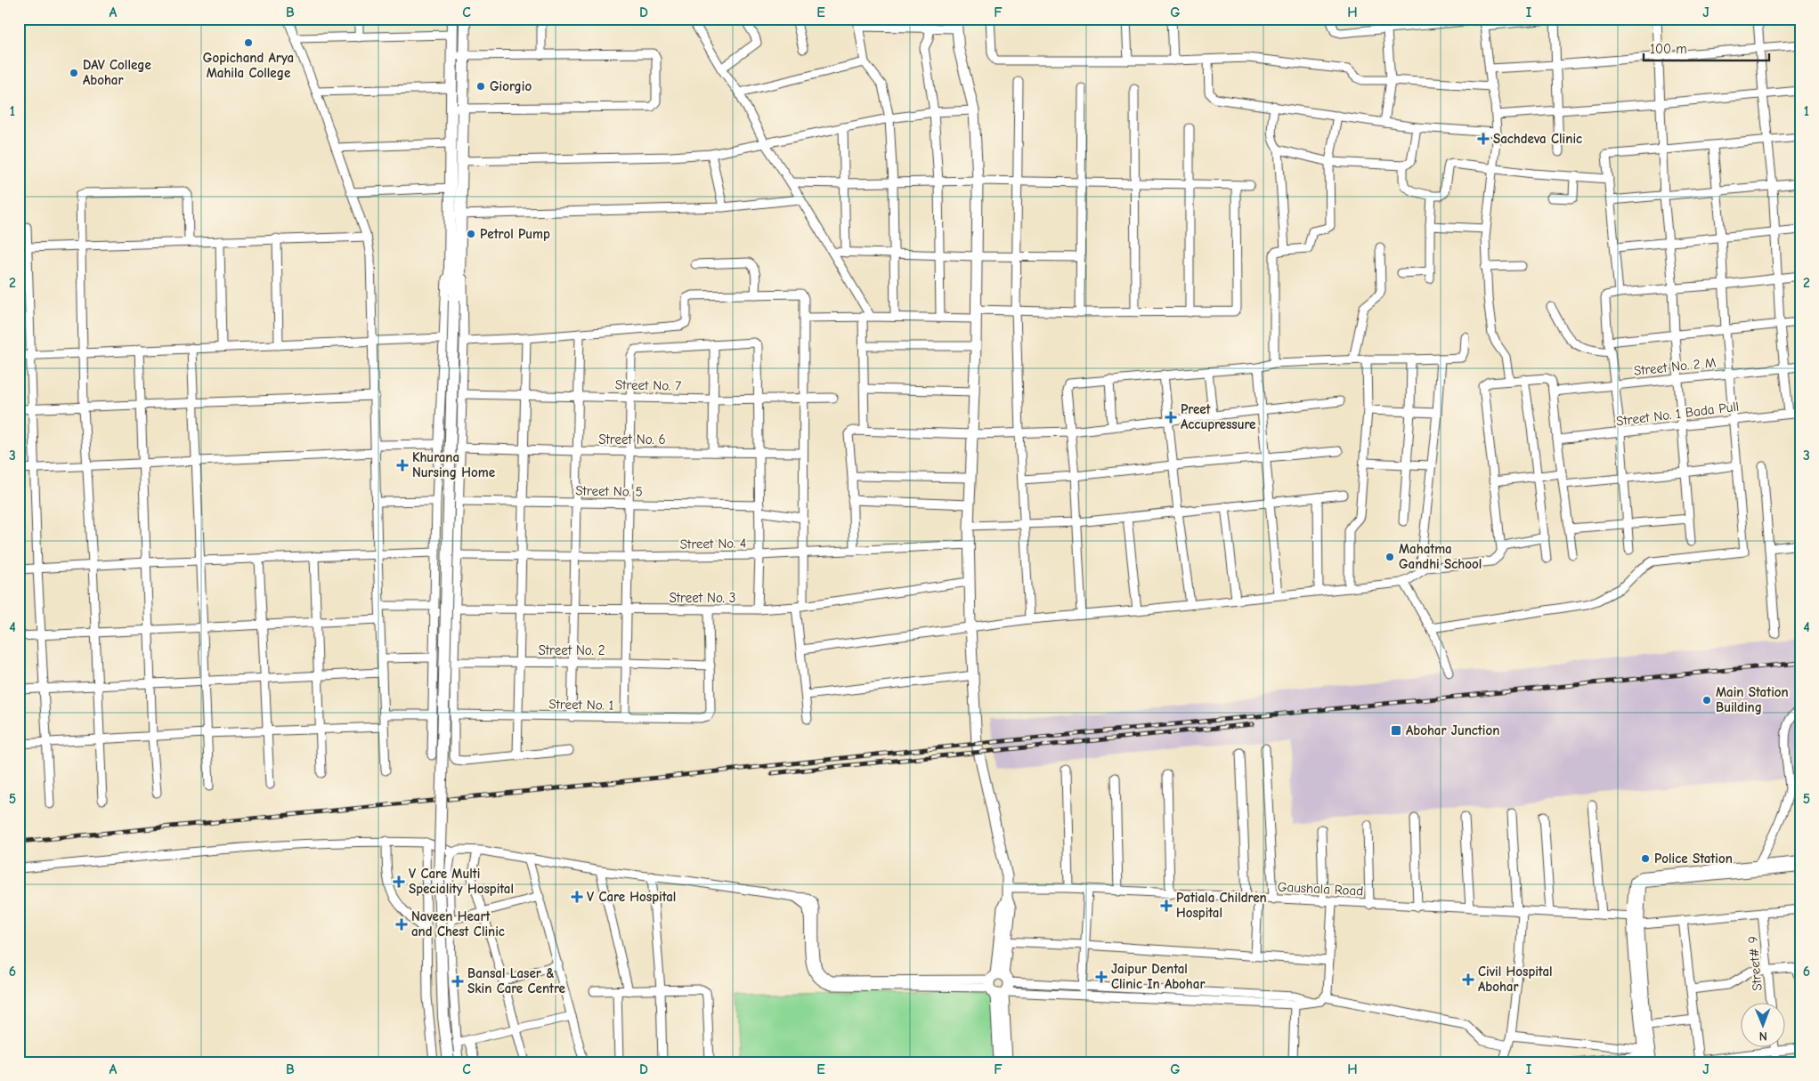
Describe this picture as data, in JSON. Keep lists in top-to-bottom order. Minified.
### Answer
{"streets":{"street":["Street No. 2 M","Street No. 7","Street No. 1 Bada Pull","Street No. 6","Street No. 5","Street No. 4","Street No. 3","Street No. 2","Street No. 1","Gaushala Road","Street# 9"]},"crossings":[["Street No. 2","Street No. 1"],["Gaushala Road","Street# 9"]],"places":{"other":["Gopichand Arya Mahila College","DAV College Abohar","Giorgio","Petrol Pump","Mahatma Gandhi School","Main Station Building","Police Station"],"health":["Sachdeva Clinic","Preet Accupressure","Khurana Nursing Home","V Care Multi Speciality Hospital","V Care Hospital","Patiala Children Hospital","Naveen Heart and Chest Clinic","Jaipur Dental Clinic In Abohar","Civil Hospital Abohar","Bansal Laser & Skin Care Centre"],"transit":["Abohar Junction"]},"scale_bar":"100 m","north":"bottom","grid":{"columns":["A","B","C","D","E","F","G","H","I","J"],"rows":["1","2","3","4","5","6"]}}
